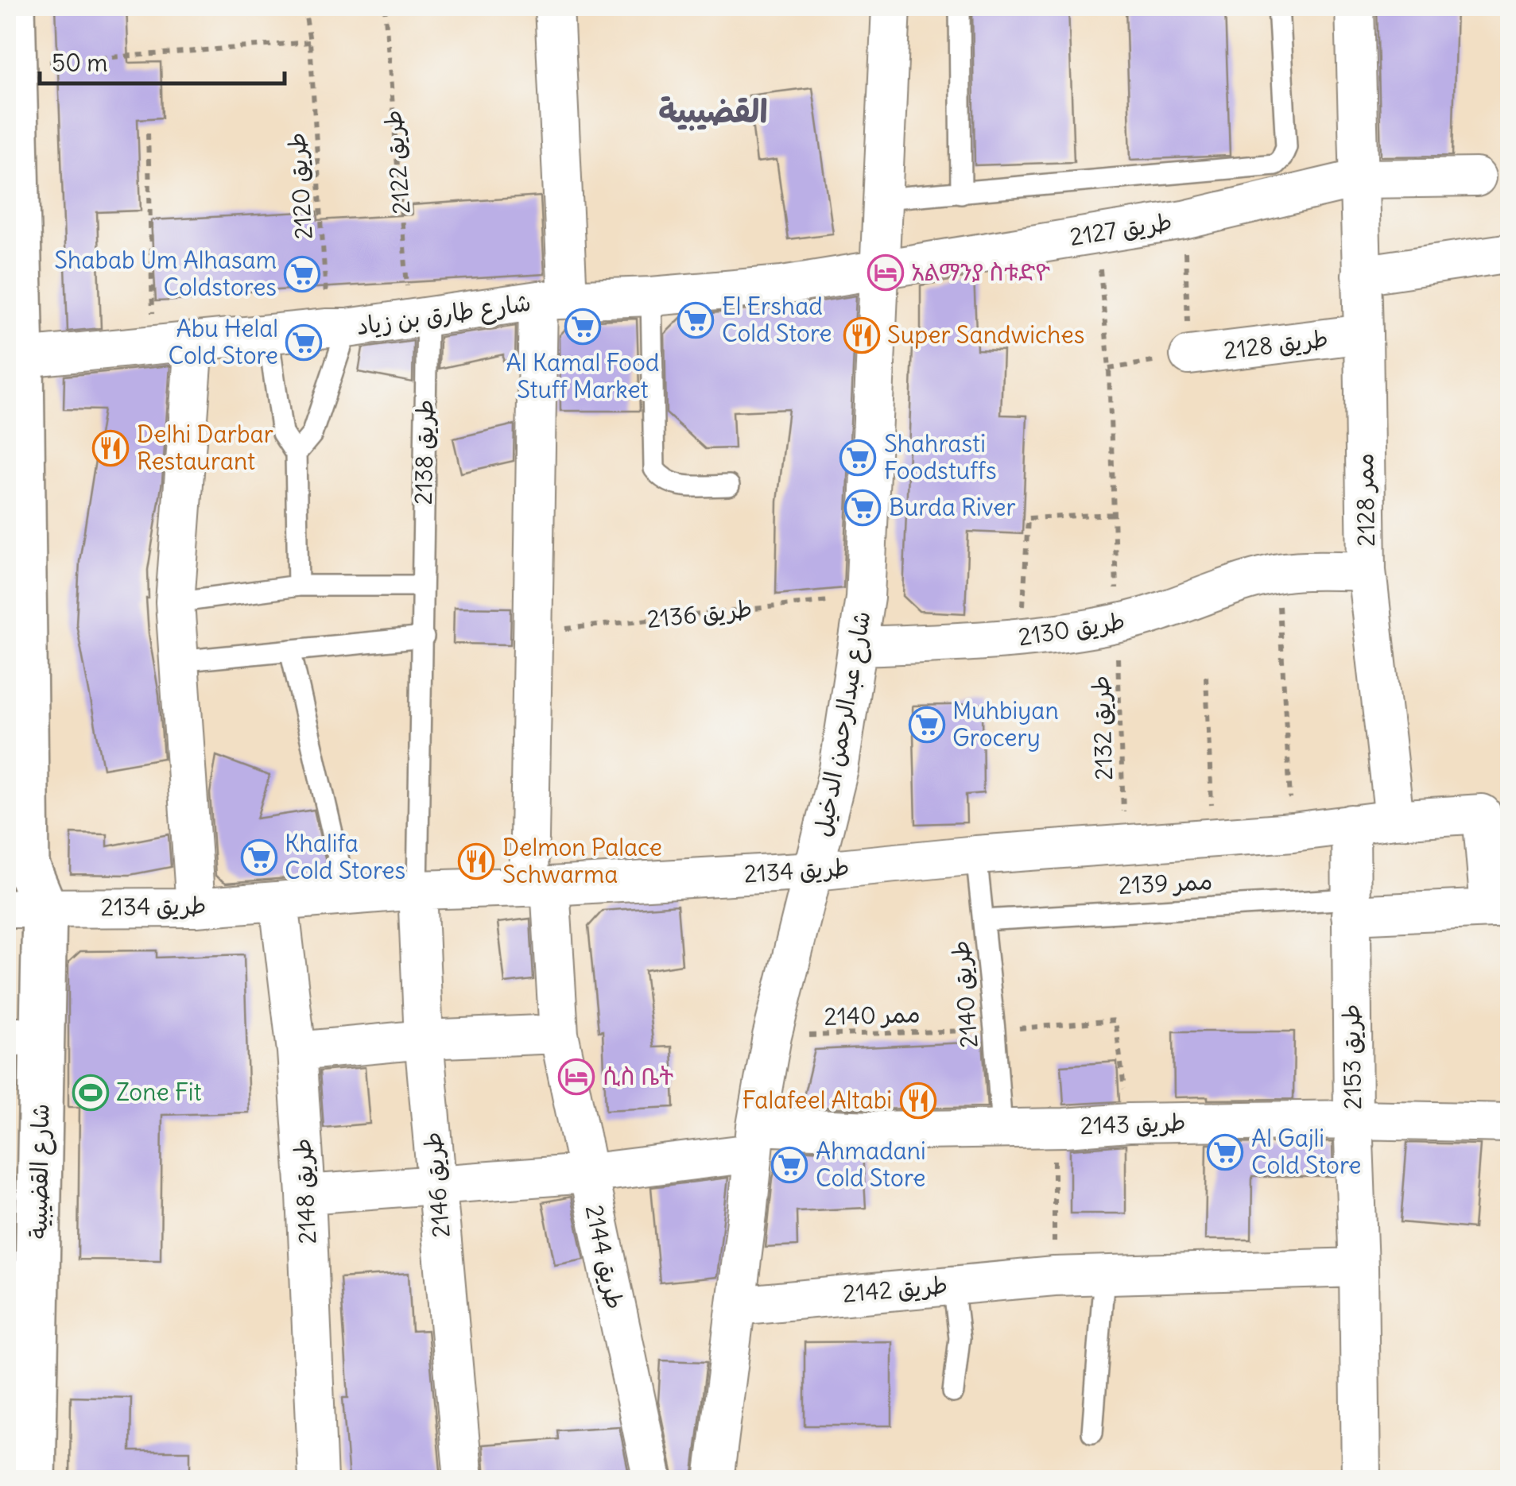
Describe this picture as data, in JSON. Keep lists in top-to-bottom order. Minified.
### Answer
{"streets":{"street":["طريق 2127","شارع طارق بن زياد","طريق 2128","ممر 2128","طريق 2130","شارع عبدالرحمن الدخيل","طريق 2134","طريق 2153","طريق 2143","شارع القضيبية","طريق 2146","طريق 2148","طريق 2144","طريق 2142"],"lane":["طريق 2138","ممر 2139","طريق 2140"],"path":["طريق 2122","طريق 2120","طريق 2136","طريق 2132","ممر 2140"]},"crossings":[["طريق 2122","شارع طارق بن زياد"],["طريق 2122","طريق 2138"],["طريق 2120","شارع طارق بن زياد"],["طريق 2127","شارع طارق بن زياد"],["طريق 2127","طريق 2128"],["طريق 2127","ممر 2128"],["طريق 2127","شارع عبدالرحمن الدخيل"],["طريق 2127","طريق 2132"],["شارع طارق بن زياد","طريق 2138"],["شارع طارق بن زياد","شارع عبدالرحمن الدخيل"],["شارع طارق بن زياد","شارع القضيبية"],["طريق 2128","ممر 2128"],["طريق 2128","طريق 2132"],["طريق 2138","طريق 2134"],["طريق 2138","طريق 2146"],["ممر 2128","طريق 2130"],["ممر 2128","طريق 2134"],["طريق 2136","شارع عبدالرحمن الدخيل"],["طريق 2130","شارع عبدالرحمن الدخيل"],["طريق 2130","طريق 2132"],["شارع عبدالرحمن الدخيل","طريق 2134"],["شارع عبدالرحمن الدخيل","ممر 2140"],["شارع عبدالرحمن الدخيل","طريق 2143"],["شارع عبدالرحمن الدخيل","طريق 2142"],["طريق 2132","طريق 2134"],["طريق 2134","طريق 2140"],["طريق 2134","طريق 2153"],["طريق 2134","شارع القضيبية"],["طريق 2134","طريق 2146"],["طريق 2134","طريق 2148"],["طريق 2134","طريق 2144"],["ممر 2139","طريق 2140"],["ممر 2139","طريق 2153"],["طريق 2140","ممر 2140"],["طريق 2140","طريق 2143"],["ممر 2140","طريق 2143"],["طريق 2153","طريق 2143"],["طريق 2153","طريق 2142"],["طريق 2143","طريق 2146"],["طريق 2143","طريق 2148"],["طريق 2143","طريق 2144"]],"districts":["القضيبية"],"places":{"hotel":["አልማንያ ስቱድዮ","ሲስ ቤት"],"supermarket":["Shabab Um Alhasam Coldstores","El Ershad Cold Store","Al Kamal Food Stuff Market","Abu Helal Cold Store","Shahrasti Foodstuffs","Burda River","Muhbiyan Grocery","Khalifa Cold Stores","Al Gajli Cold Store","Ahmadani Cold Store"],"restaurant":["Super Sandwiches","Delhi Darbar Restaurant","Delmon Palace Schwarma","Falafeel Altabi"],"sports":["Zone Fit"]},"scale_bar":"50 m"}
